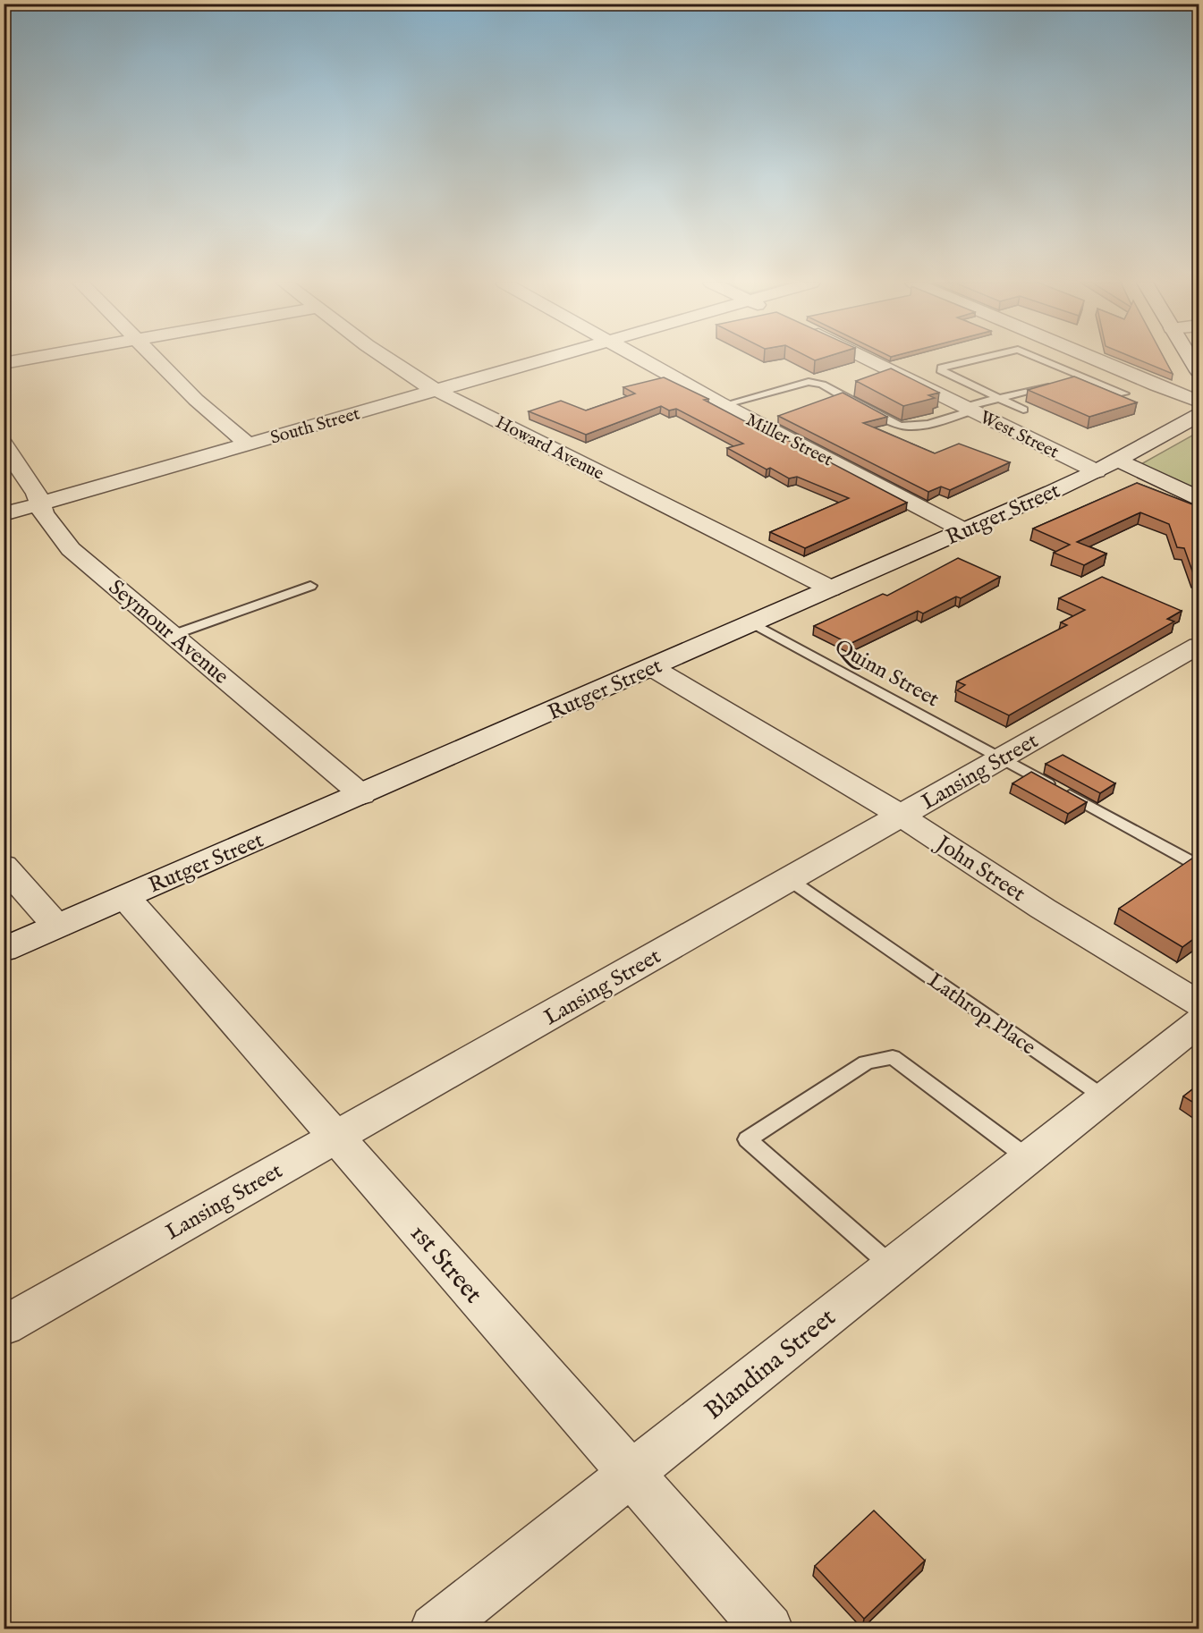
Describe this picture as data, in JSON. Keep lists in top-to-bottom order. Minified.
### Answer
{"streets":{"street":["South Street","West Street","Miller Street","Howard Avenue","Rutger Street","Seymour Avenue","Lansing Street","John Street","1st Street","Blandina Street"],"lane":["Quinn Street","Lathrop Place"]},"crossings":[["South Street","Howard Avenue"],["South Street","Seymour Avenue"],["West Street","Rutger Street"],["Miller Street","Rutger Street"],["Howard Avenue","Rutger Street"],["Rutger Street","Seymour Avenue"],["Rutger Street","Quinn Street"],["Rutger Street","John Street"],["Rutger Street","1st Street"],["Quinn Street","Lansing Street"],["Lansing Street","John Street"],["Lansing Street","Lathrop Place"],["Lansing Street","1st Street"],["Lathrop Place","Blandina Street"],["1st Street","Blandina Street"]]}
